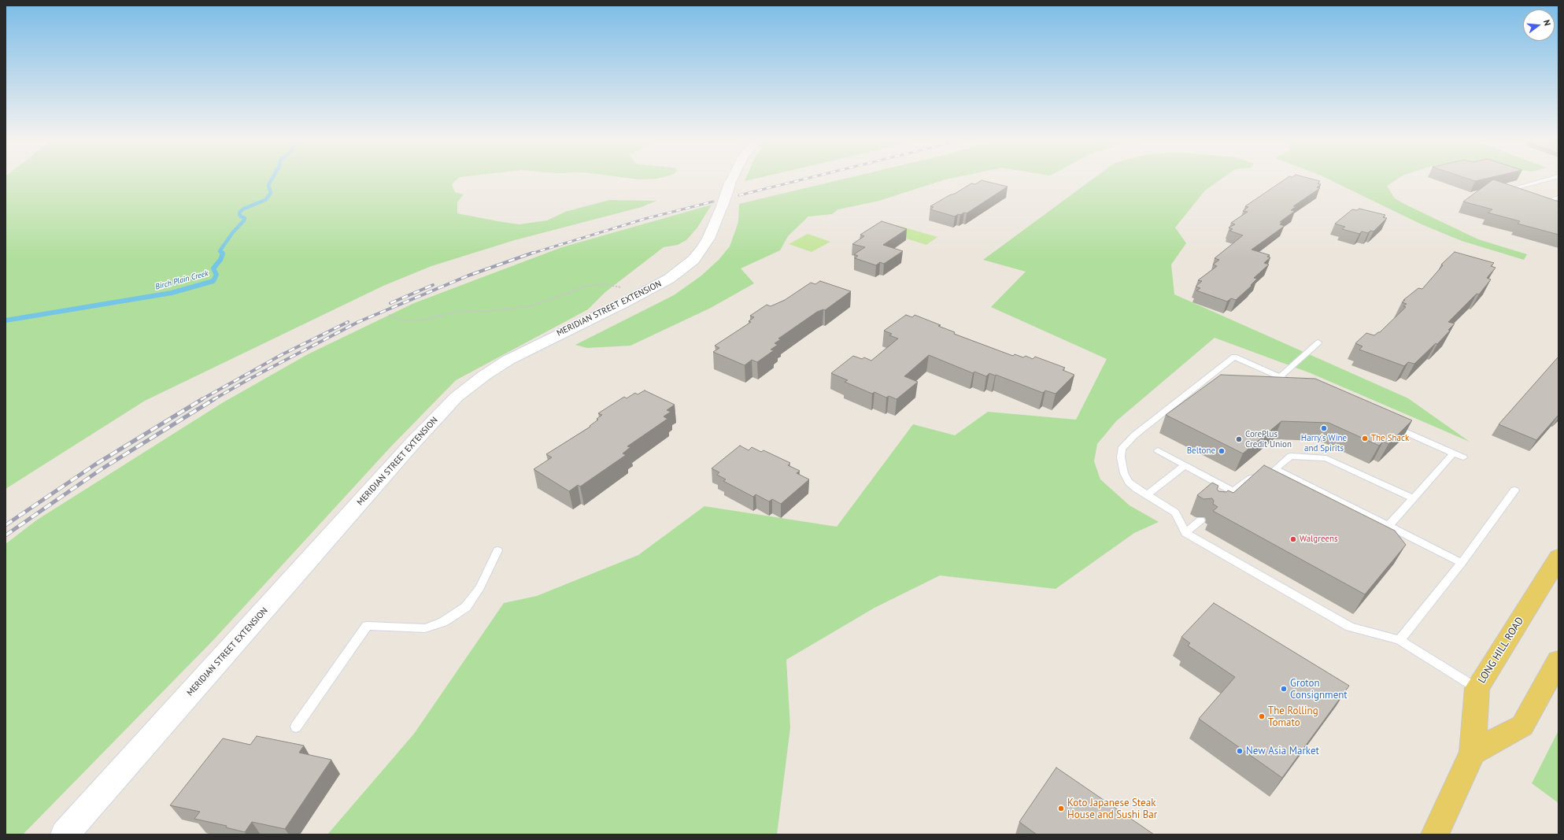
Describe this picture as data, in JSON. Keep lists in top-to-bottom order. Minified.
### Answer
{"streets":{"main road":["LONG HILL ROAD"],"street":["MERIDIAN STREET EXTENSION"]},"water":["Birch Plain Creek"],"places":["Harry's Wine and Spirits","The Shack","CorePlus Credit Union","Beltone","Walgreens","Groton Consignment","The Rolling Tomato","New Asia Market","Koto Japanese Steak House and Sushi Bar"],"north":"right"}
